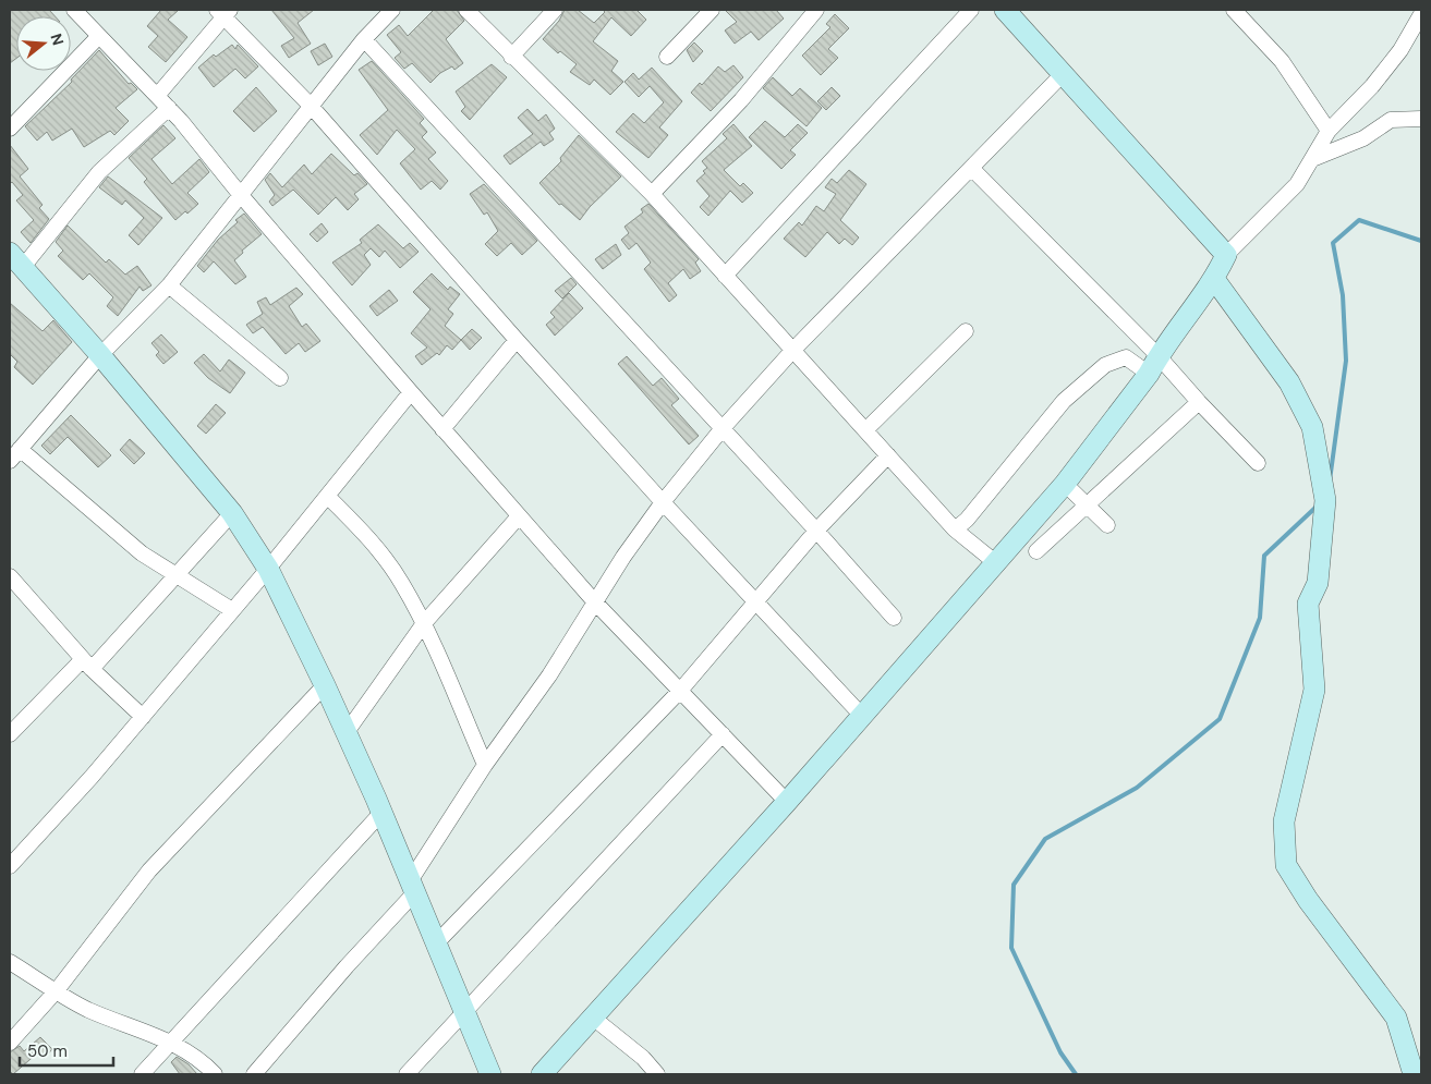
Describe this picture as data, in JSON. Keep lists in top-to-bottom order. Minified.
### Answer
{"scale_bar":"50 m","north":"right"}
